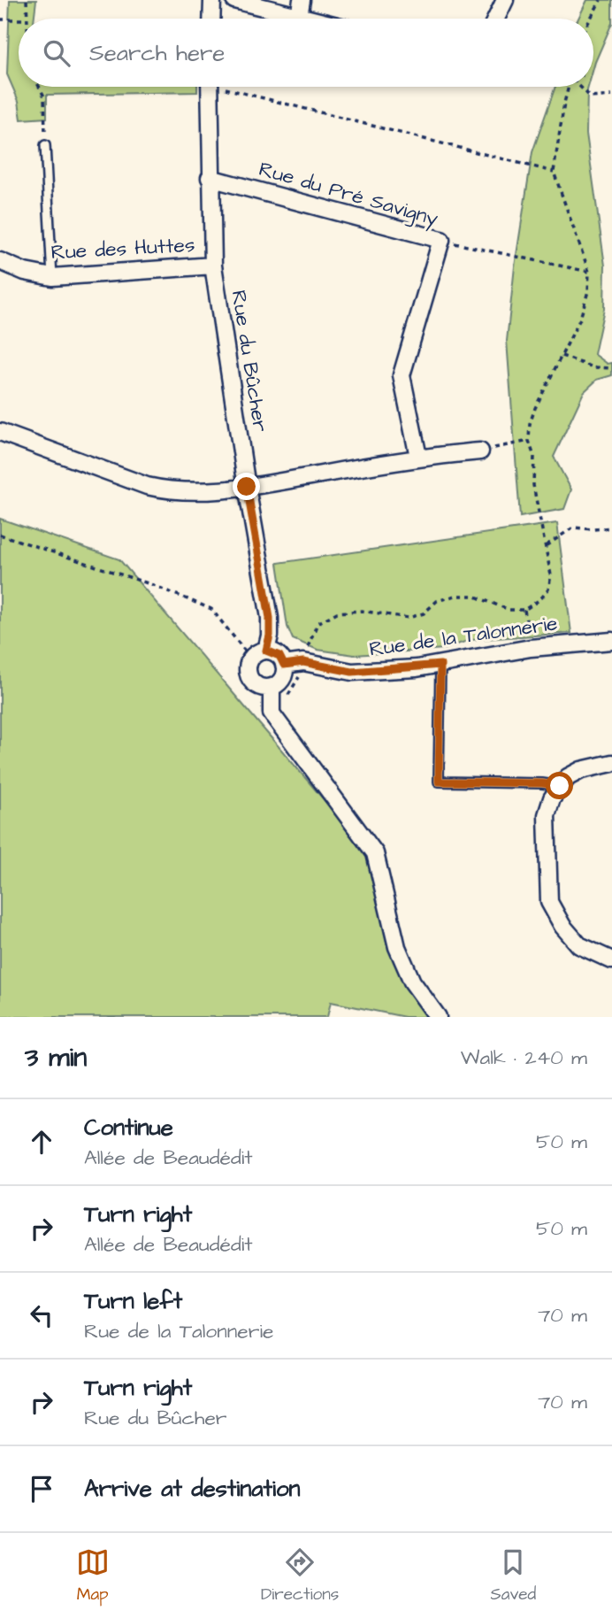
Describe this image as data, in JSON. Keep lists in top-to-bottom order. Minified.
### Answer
{"streets":{"street":["Rue du Pré Savigny","Rue des Huttes","Rue du Bûcher","Rue de la Talonnerie"]},"crossings":[["Rue du Pré Savigny","Rue du Bûcher"],["Rue des Huttes","Rue du Bûcher"],["Rue du Bûcher","Rue de la Talonnerie"]],"page":{"search":"Search here","heading":["3 min","Walk · 240 m"],"list":[["Continue","Allée de Beaudédit","50 m"],["Turn right","Allée de Beaudédit","50 m"],["Turn left","Rue de la Talonnerie","70 m"],["Turn right","Rue du Bûcher","70 m"],"Arrive at destination"],"nav":["Map","Directions","Saved"]}}
